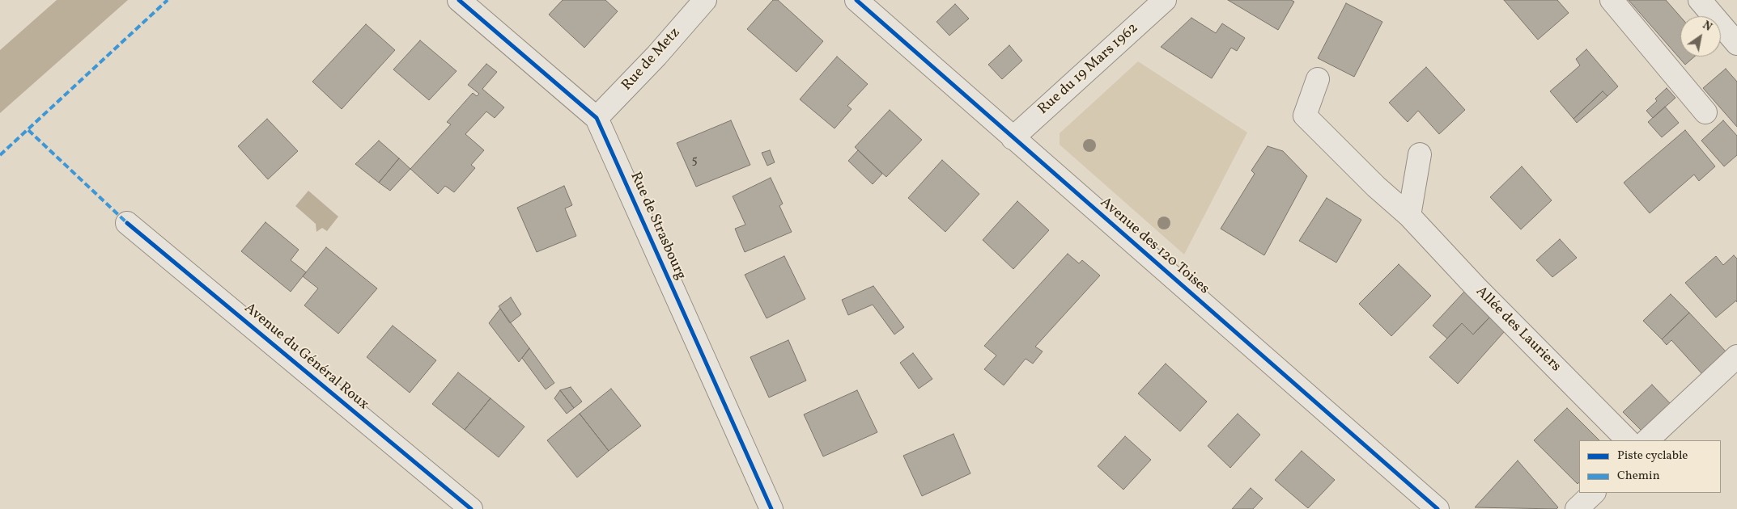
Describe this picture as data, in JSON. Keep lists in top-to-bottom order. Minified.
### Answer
{"streets":{"street":["Rue de Metz","Rue du 19 Mars 1962","Rue de Strasbourg","Avenue des 120 Toises","Allée des Lauriers","Avenue du Général Roux"]},"crossings":[["Rue de Metz","Rue de Strasbourg"],["Rue du 19 Mars 1962","Avenue des 120 Toises"]],"house_numbers":["5"],"legend":["Piste cyclable","Chemin"],"north":"top right"}
